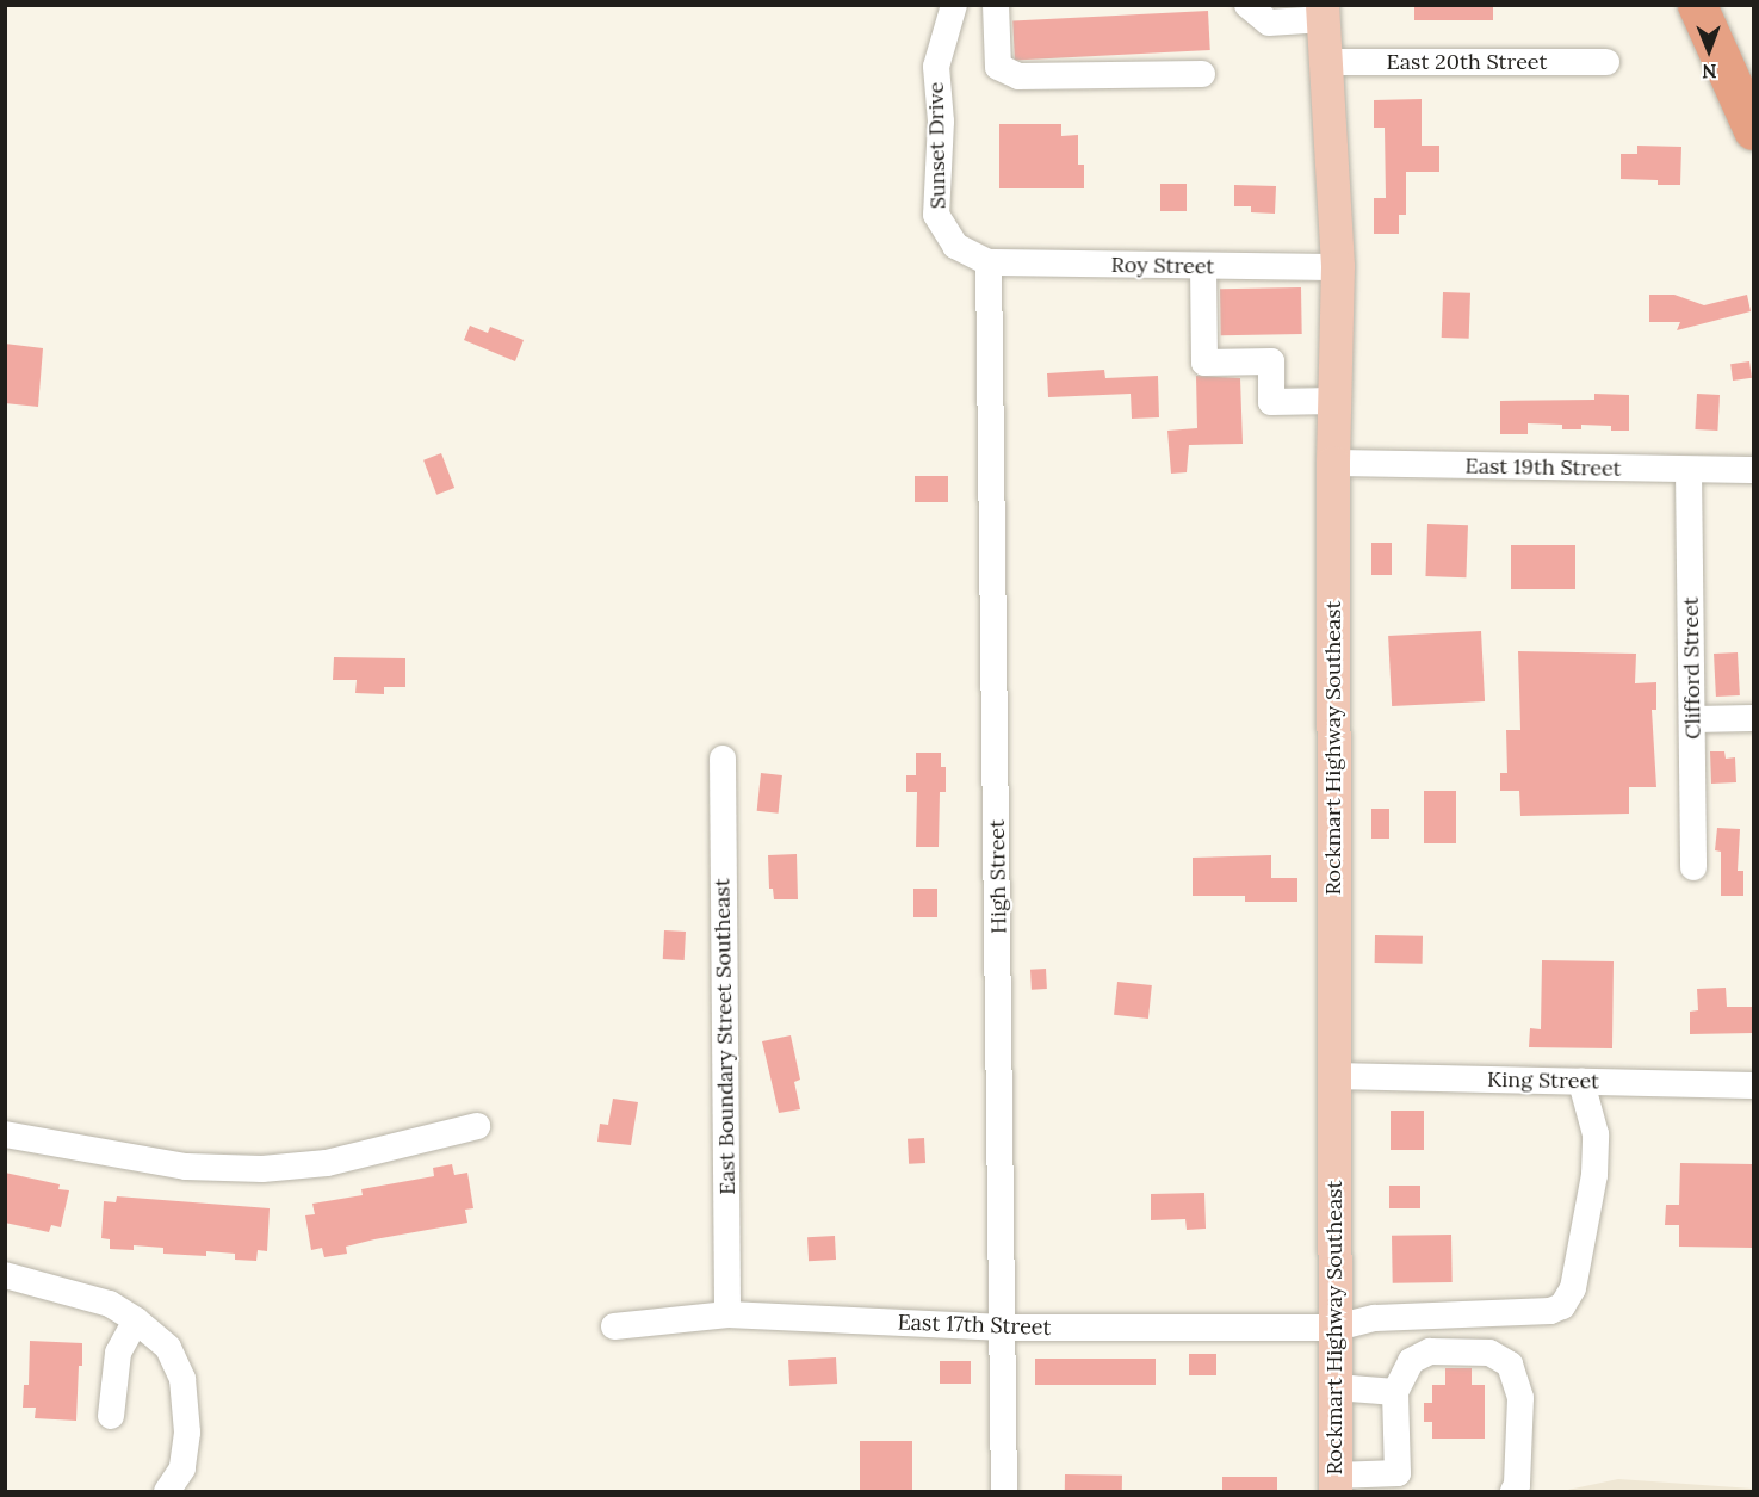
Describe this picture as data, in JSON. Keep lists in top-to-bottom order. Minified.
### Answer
{"streets":{"main road":["Rockmart Highway Southeast"],"street":["East 20th Street","Sunset Drive","Roy Street","East 19th Street","Clifford Street","High Street","East Boundary Street Southeast","King Street","East 17th Street"]},"crossings":[["East 20th Street","Rockmart Highway Southeast"],["Sunset Drive","Roy Street"],["Sunset Drive","High Street"],["Roy Street","Rockmart Highway Southeast"],["Roy Street","High Street"],["East 19th Street","Clifford Street"],["East 19th Street","Rockmart Highway Southeast"],["Rockmart Highway Southeast","King Street"],["Rockmart Highway Southeast","East 17th Street"],["High Street","East 17th Street"],["East Boundary Street Southeast","East 17th Street"],["King Street","East 17th Street"]],"north":"bottom"}
